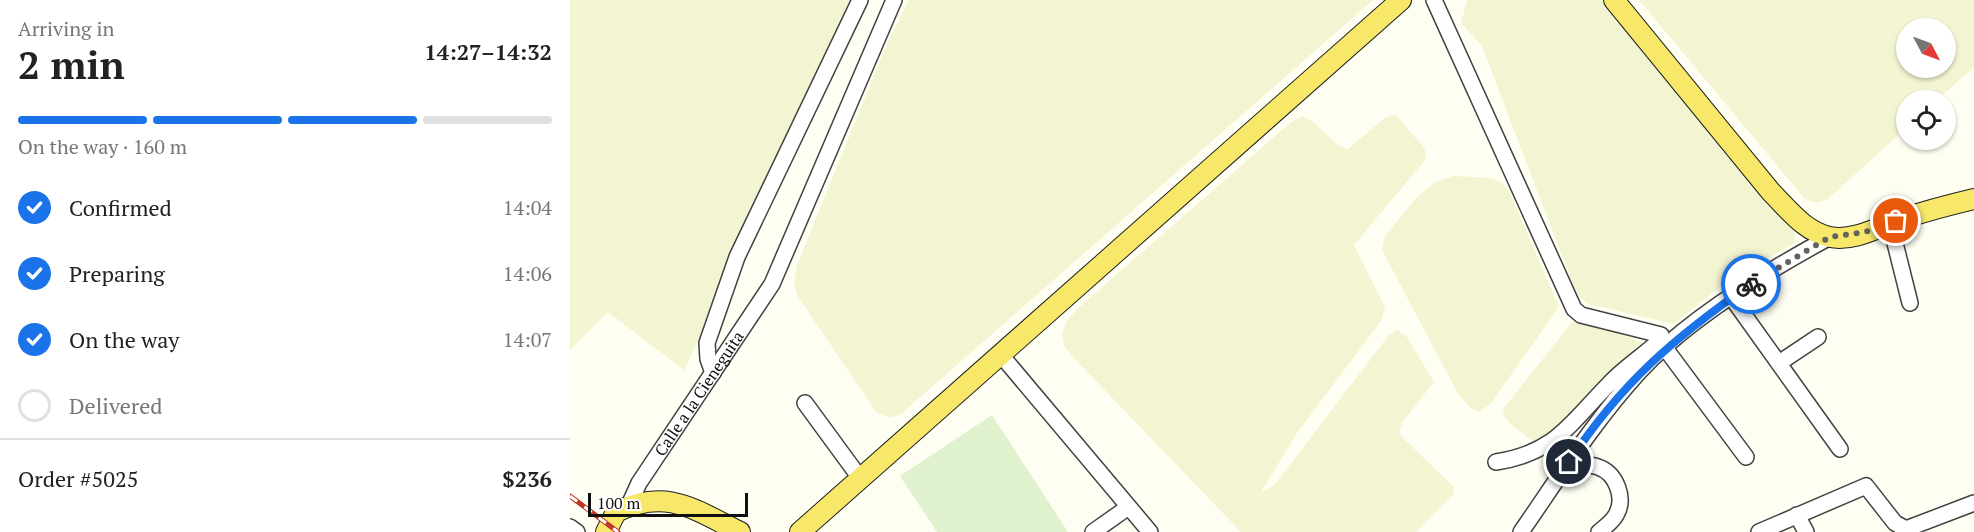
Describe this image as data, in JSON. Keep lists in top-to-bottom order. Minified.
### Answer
{"streets":{"main road":["Calle a la Cieneguita"]},"scale_bar":"100 m","north":"bottom right","page":{"heading":["2 min","Arriving in","14:27–14:32"],"panel":["Order #5025","$236"],"bar":"On the way · 160 m","list":[["Confirmed","14:04"],["Preparing","14:06"],["On the way","14:07"],"Delivered"],"scale":"100 m"}}
